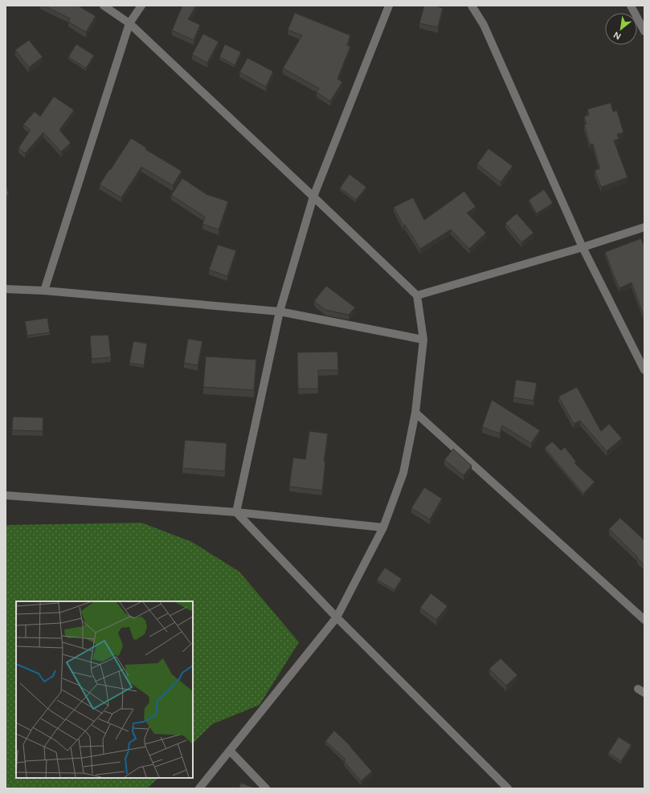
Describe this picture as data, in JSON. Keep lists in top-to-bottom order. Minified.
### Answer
{"north":"bottom left"}
